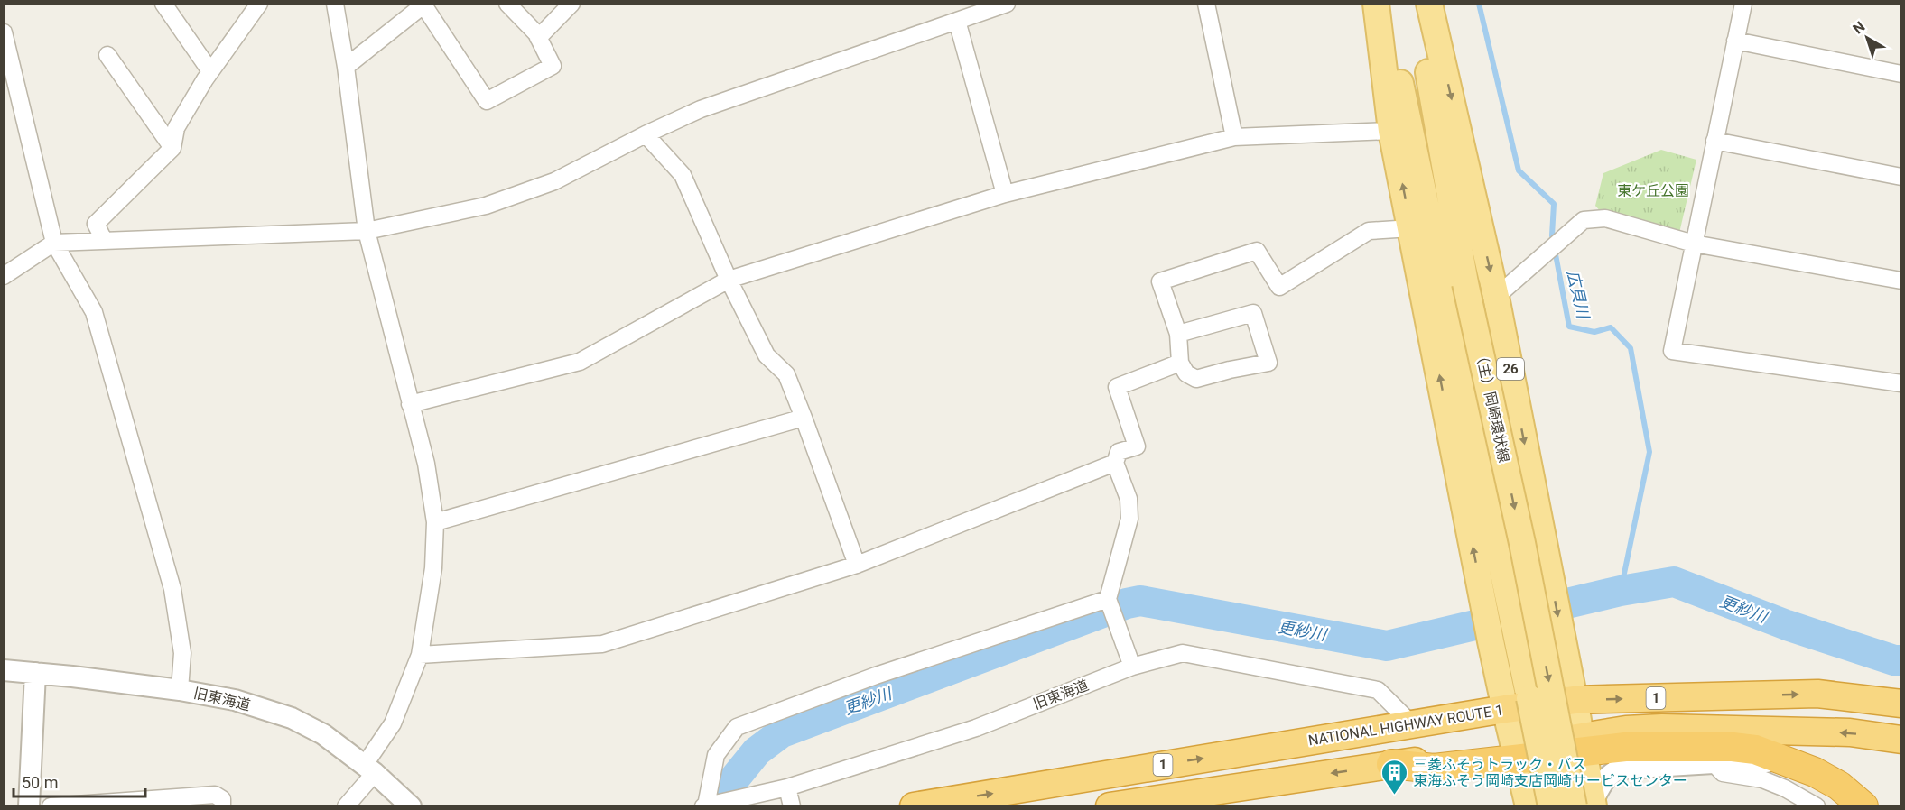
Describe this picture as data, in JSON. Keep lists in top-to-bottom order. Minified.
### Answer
{"streets":{"highway":["1","NATIONAL HIGHWAY ROUTE 1"],"main road":["26","（主）岡崎環状線"],"street":["旧東海道"]},"crossings":[["26","（主）岡崎環状線"],["26","1"],["26","NATIONAL HIGHWAY ROUTE 1"],["旧東海道","NATIONAL HIGHWAY ROUTE 1"]],"water":["広貝川","更紗川"],"parks":["東ケ丘公園"],"places":{"building":["三菱ふそうトラック・バス 東海ふそう岡崎支店岡崎サービスセンター"]},"scale_bar":"50 m","north":"top left"}
